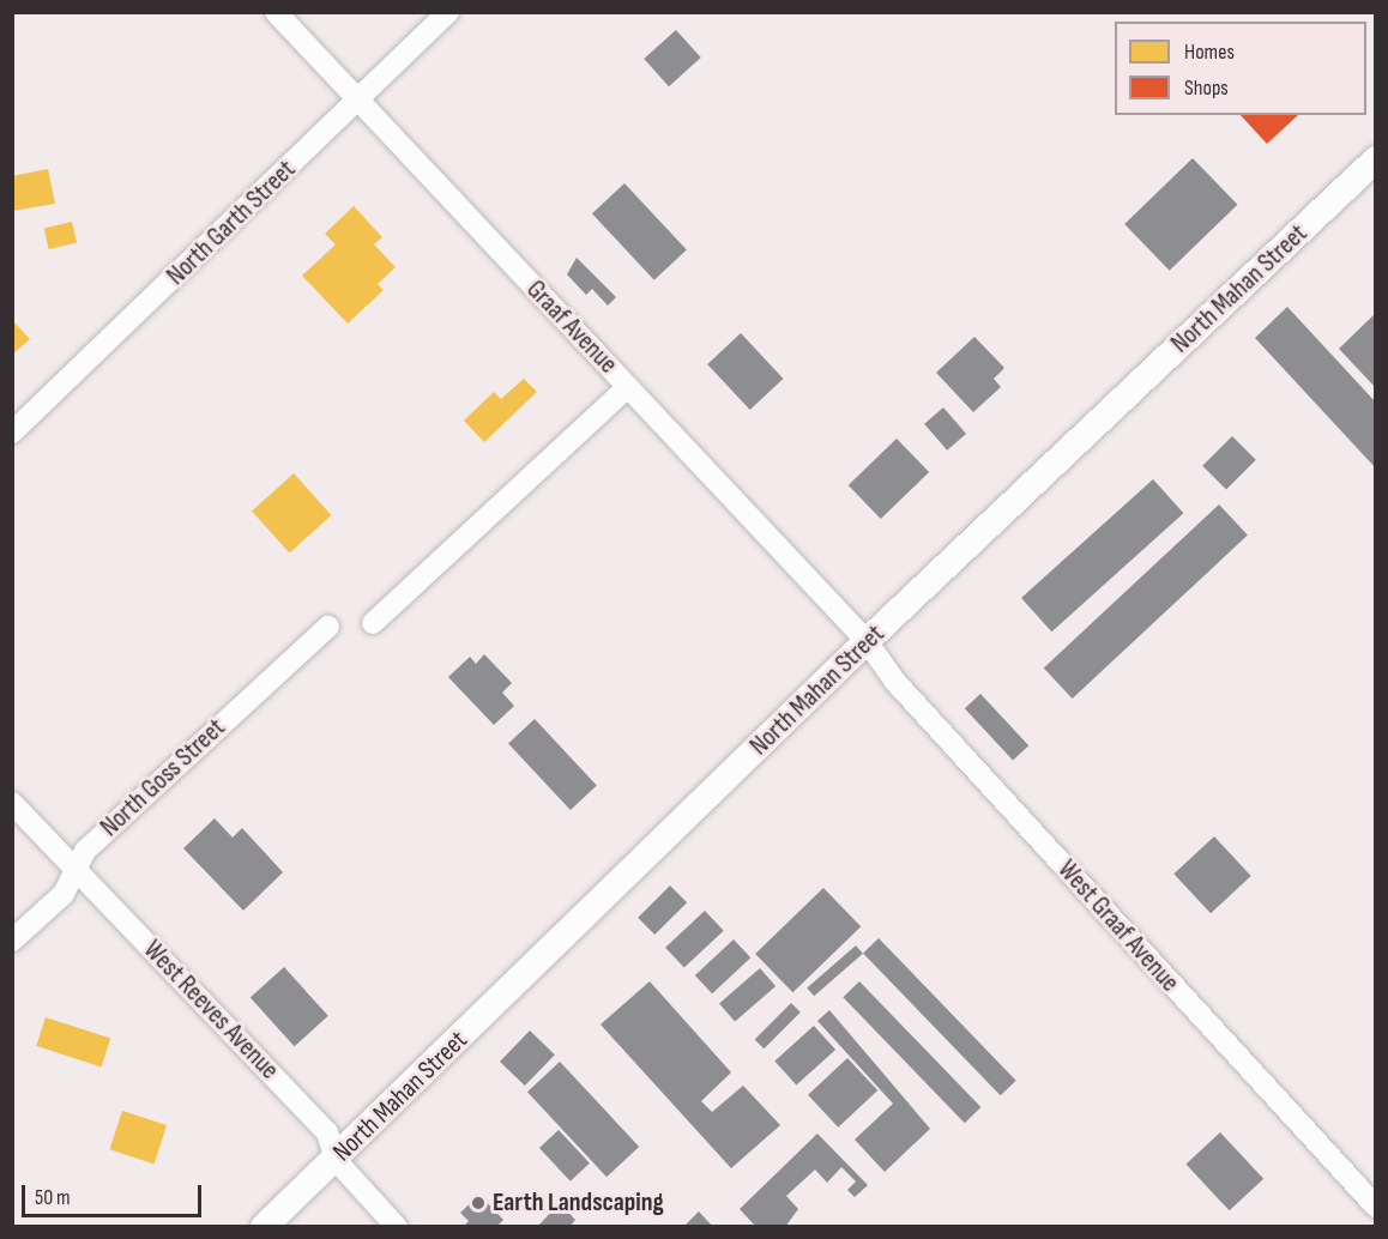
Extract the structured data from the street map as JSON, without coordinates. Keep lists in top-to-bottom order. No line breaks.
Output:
{"streets":{"street":["North Garth Street","North Mahan Street","Graaf Avenue","North Goss Street","West Graaf Avenue","West Reeves Avenue"]},"crossings":[["North Garth Street","Graaf Avenue"],["North Mahan Street","Graaf Avenue"],["North Mahan Street","West Graaf Avenue"],["North Mahan Street","West Reeves Avenue"],["Graaf Avenue","West Graaf Avenue"],["North Goss Street","West Reeves Avenue"]],"places":["Earth Landscaping"],"legend":["Homes","Shops"],"scale_bar":"50 m"}
